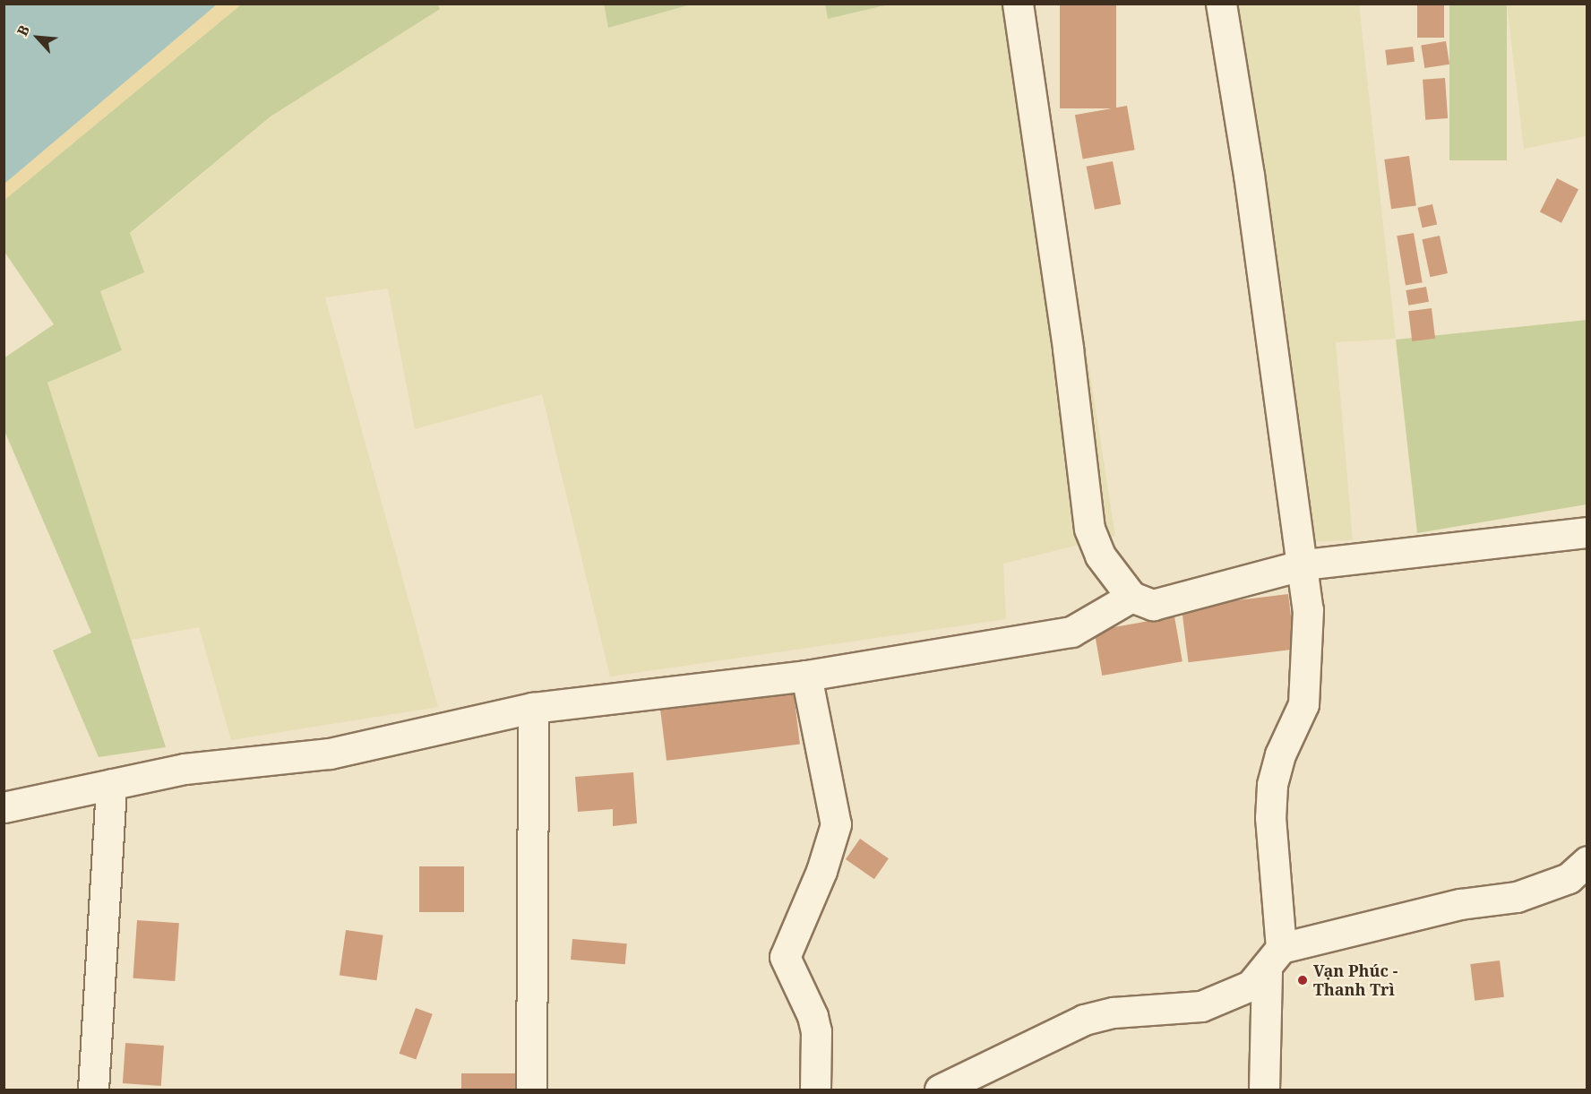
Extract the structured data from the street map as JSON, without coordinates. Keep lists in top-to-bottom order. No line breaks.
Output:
{"places":["Vạn Phúc - Thanh Trì"],"north":"top left"}
